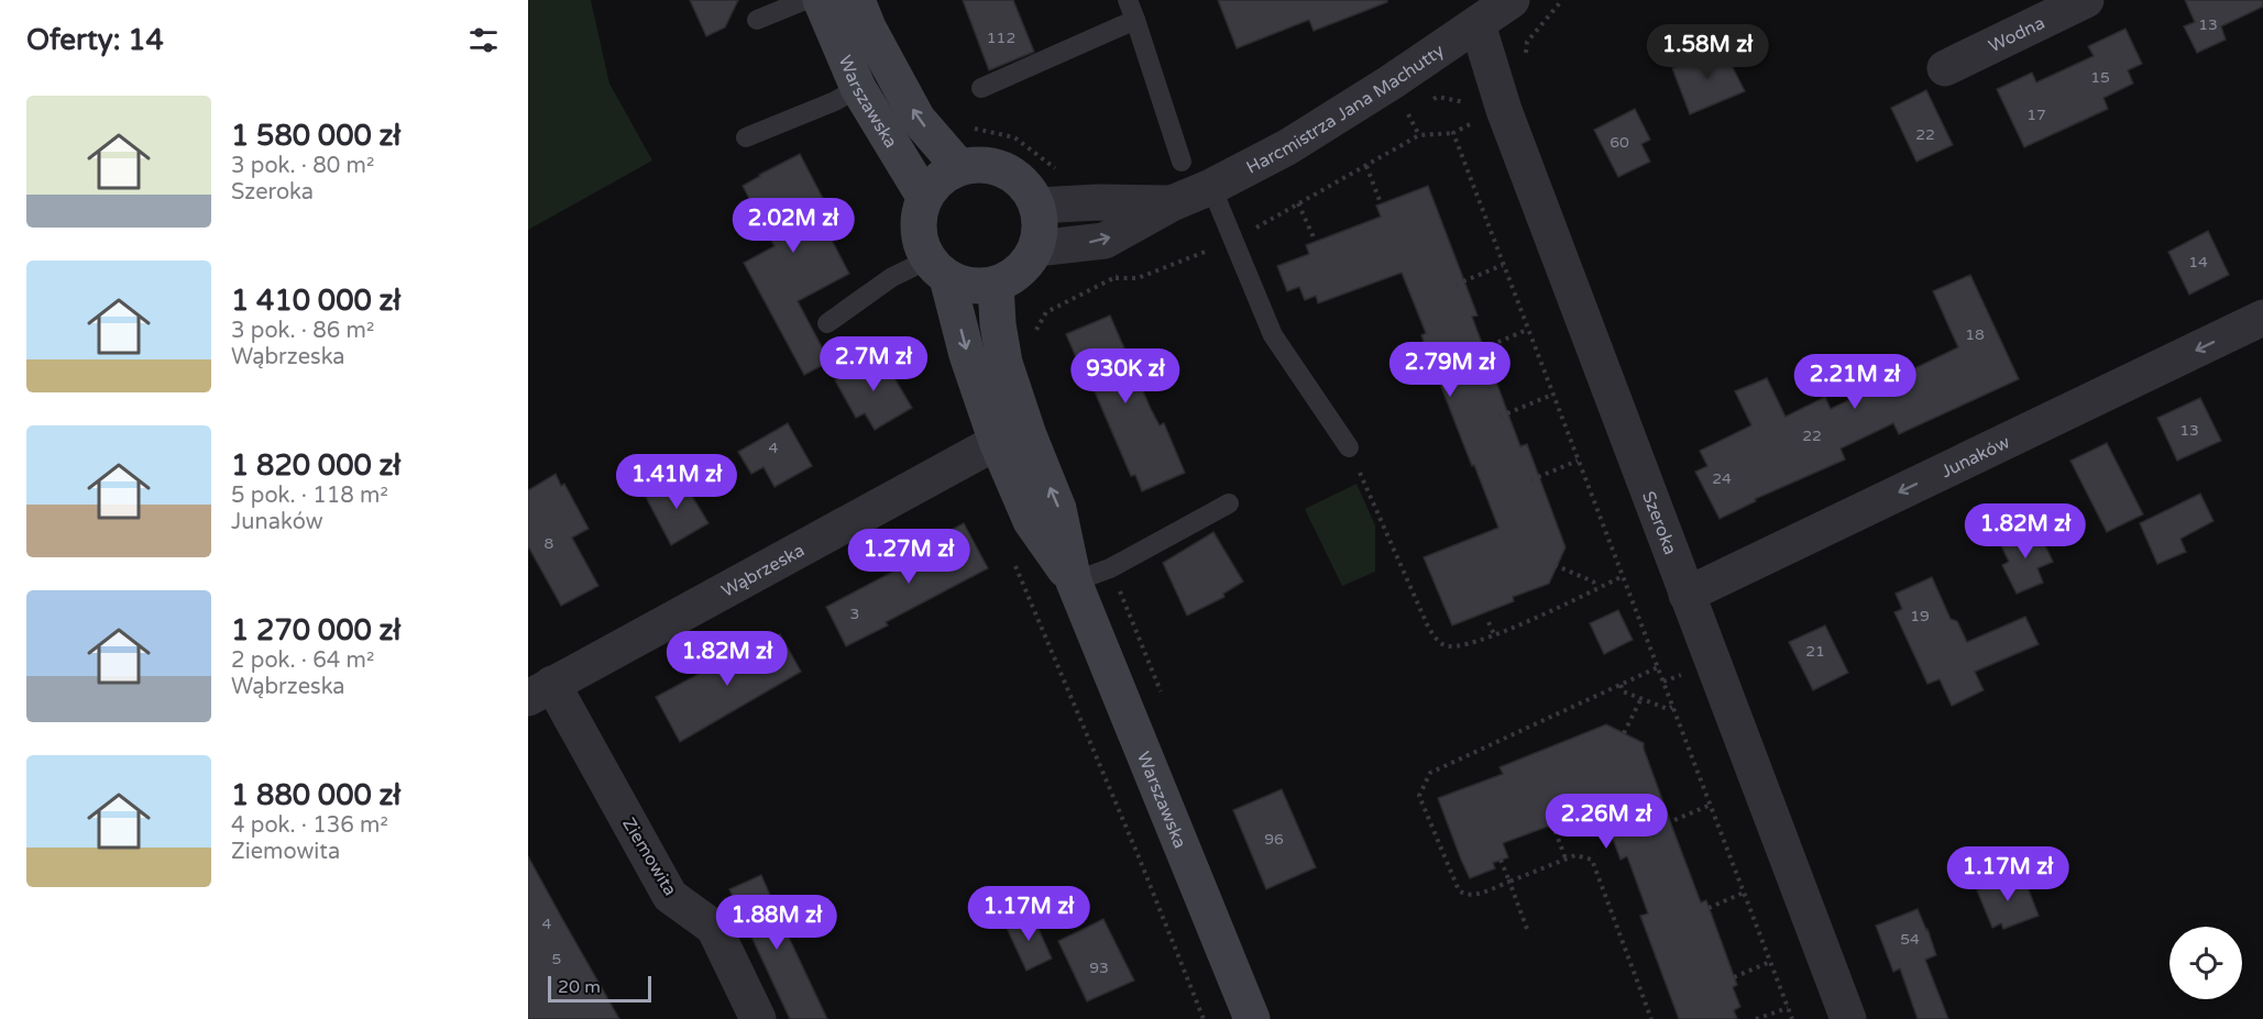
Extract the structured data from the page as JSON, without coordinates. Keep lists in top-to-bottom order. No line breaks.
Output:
{"streets":{"main road":["Warszawska"],"street":["Wodna","Harcmistrza Jana Machutty","Junaków","Szeroka","Wąbrzeska","Ziemowita"]},"crossings":[["Warszawska","Harcmistrza Jana Machutty"],["Warszawska","Wąbrzeska"],["Harcmistrza Jana Machutty","Szeroka"],["Junaków","Szeroka"],["Wąbrzeska","Ziemowita"]],"one_way":["Junaków"],"house_numbers":["13","112","15","17","22","60","14","18","13","22","4","24","8","3","19","21","96","4","54","5","93"],"scale_bar":"20 m","page":{"heading":"Oferty: 14","price":["1.58M zł","2.02M zł","2.7M zł","2.79M zł","930K zł","2.21M zł","1.41M zł","1.82M zł","1.27M zł","1.82M zł","2.26M zł","1.17M zł","1.17M zł","1.88M zł"],"list":[{"name":"1 580 000 zł","note":"3 pok. · 80 m² · Szeroka"},{"name":"1 410 000 zł","note":"3 pok. · 86 m² · Wąbrzeska"},{"name":"1 820 000 zł","note":"5 pok. · 118 m² · Junaków"},{"name":"1 270 000 zł","note":"2 pok. · 64 m² · Wąbrzeska"},{"name":"1 880 000 zł","note":"4 pok. · 136 m² · Ziemowita"}],"scale":"20 m"}}
